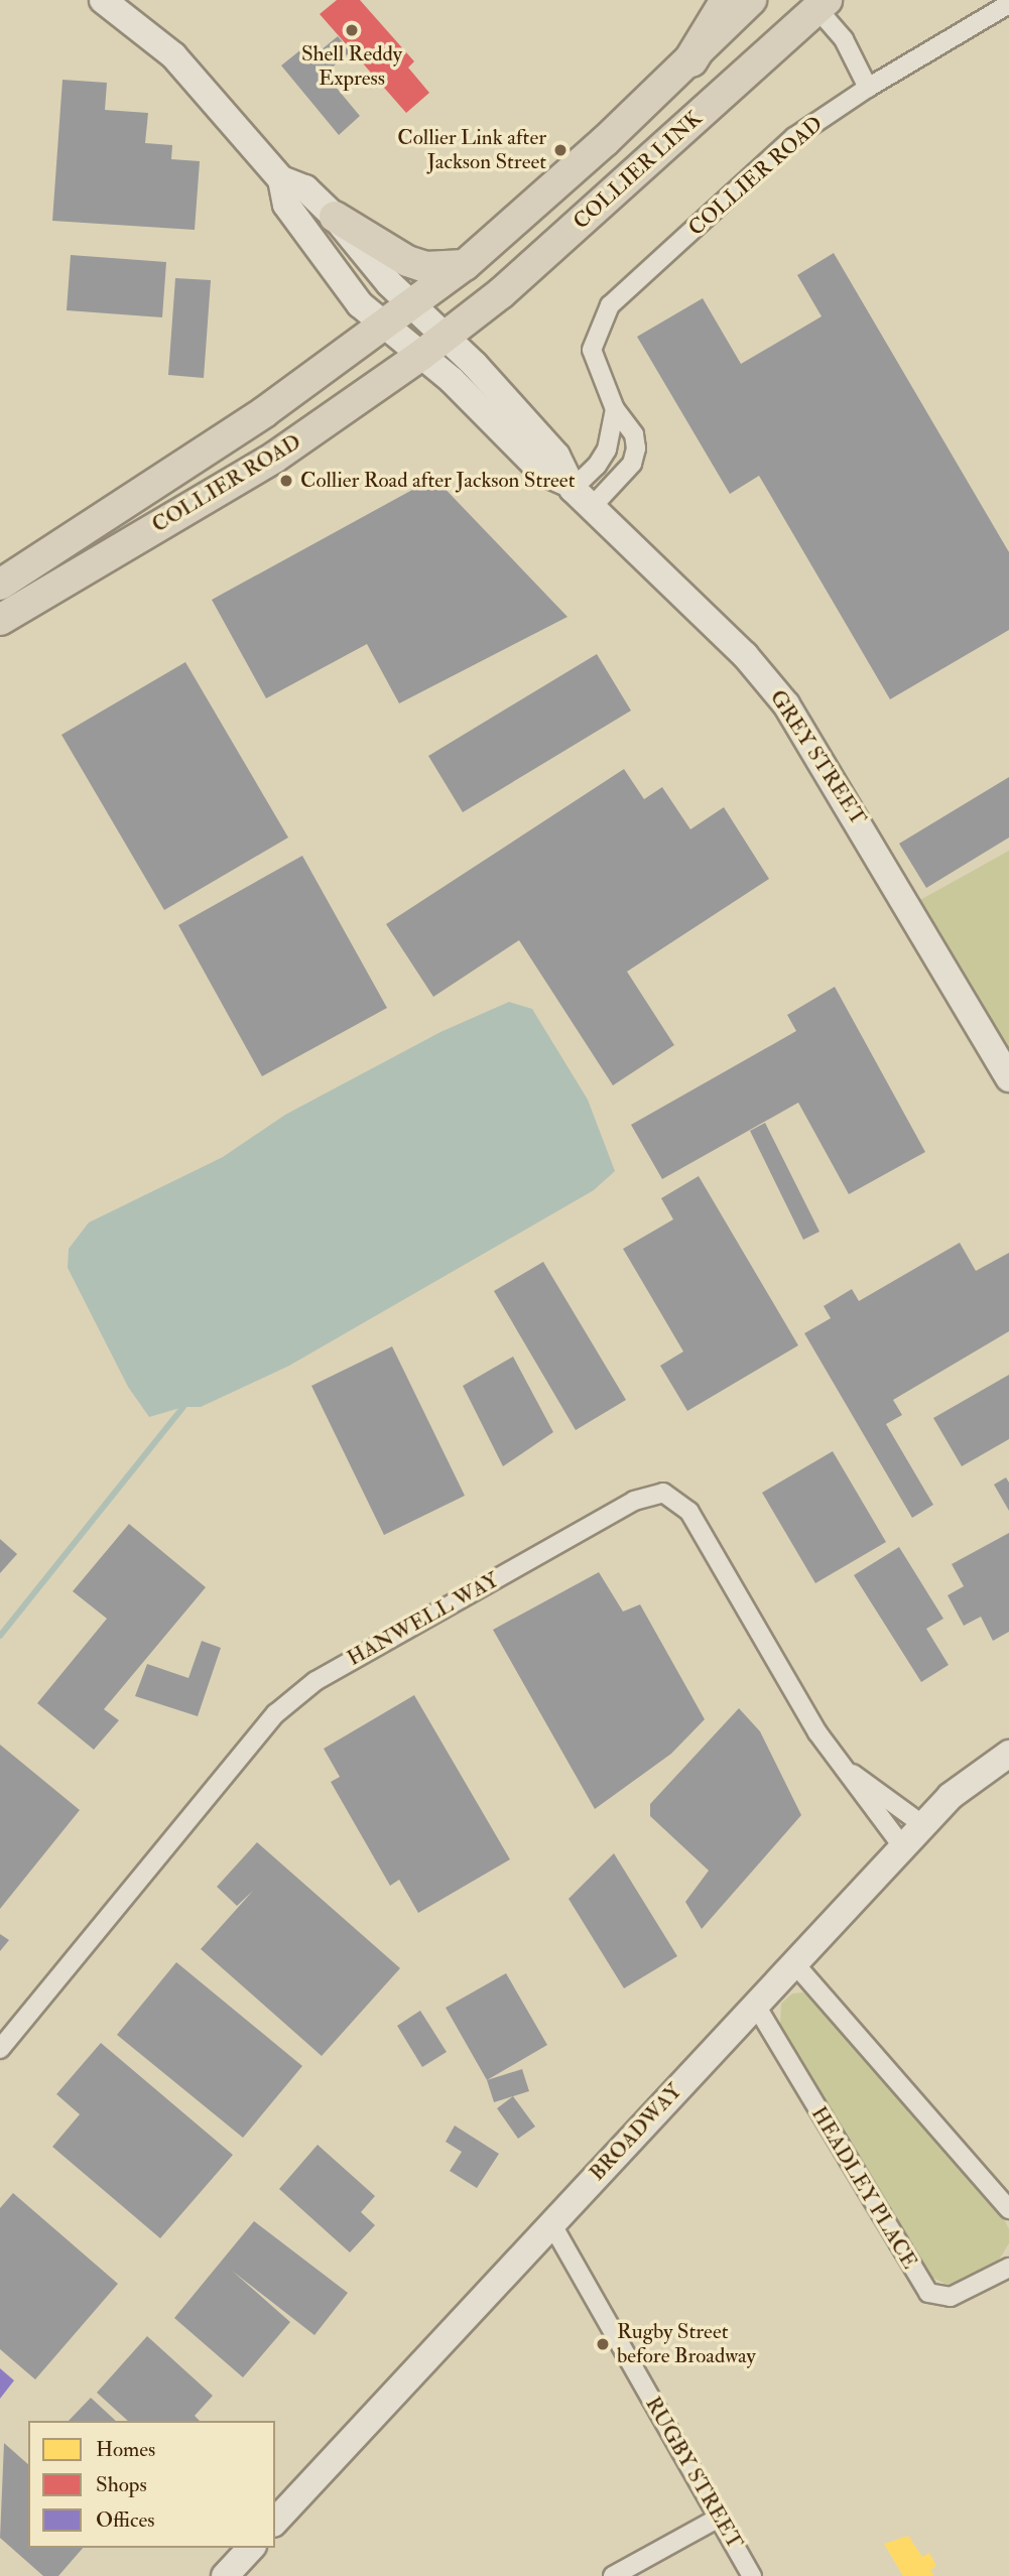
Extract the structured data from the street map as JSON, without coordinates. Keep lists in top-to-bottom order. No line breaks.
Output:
{"streets":{"main road":["COLLIER LINK","COLLIER ROAD"],"street":["GREY STREET","HANWELL WAY","BROADWAY","HEADLEY PLACE","RUGBY STREET"]},"crossings":[["COLLIER LINK","COLLIER ROAD"],["COLLIER LINK","GREY STREET"],["COLLIER ROAD","GREY STREET"],["HANWELL WAY","BROADWAY"],["BROADWAY","HEADLEY PLACE"],["BROADWAY","RUGBY STREET"]],"places":["Shell Reddy Express","Collier Link after Jackson Street","Collier Road after Jackson Street","Rugby Street before Broadway"],"legend":["Homes","Shops","Offices"]}
